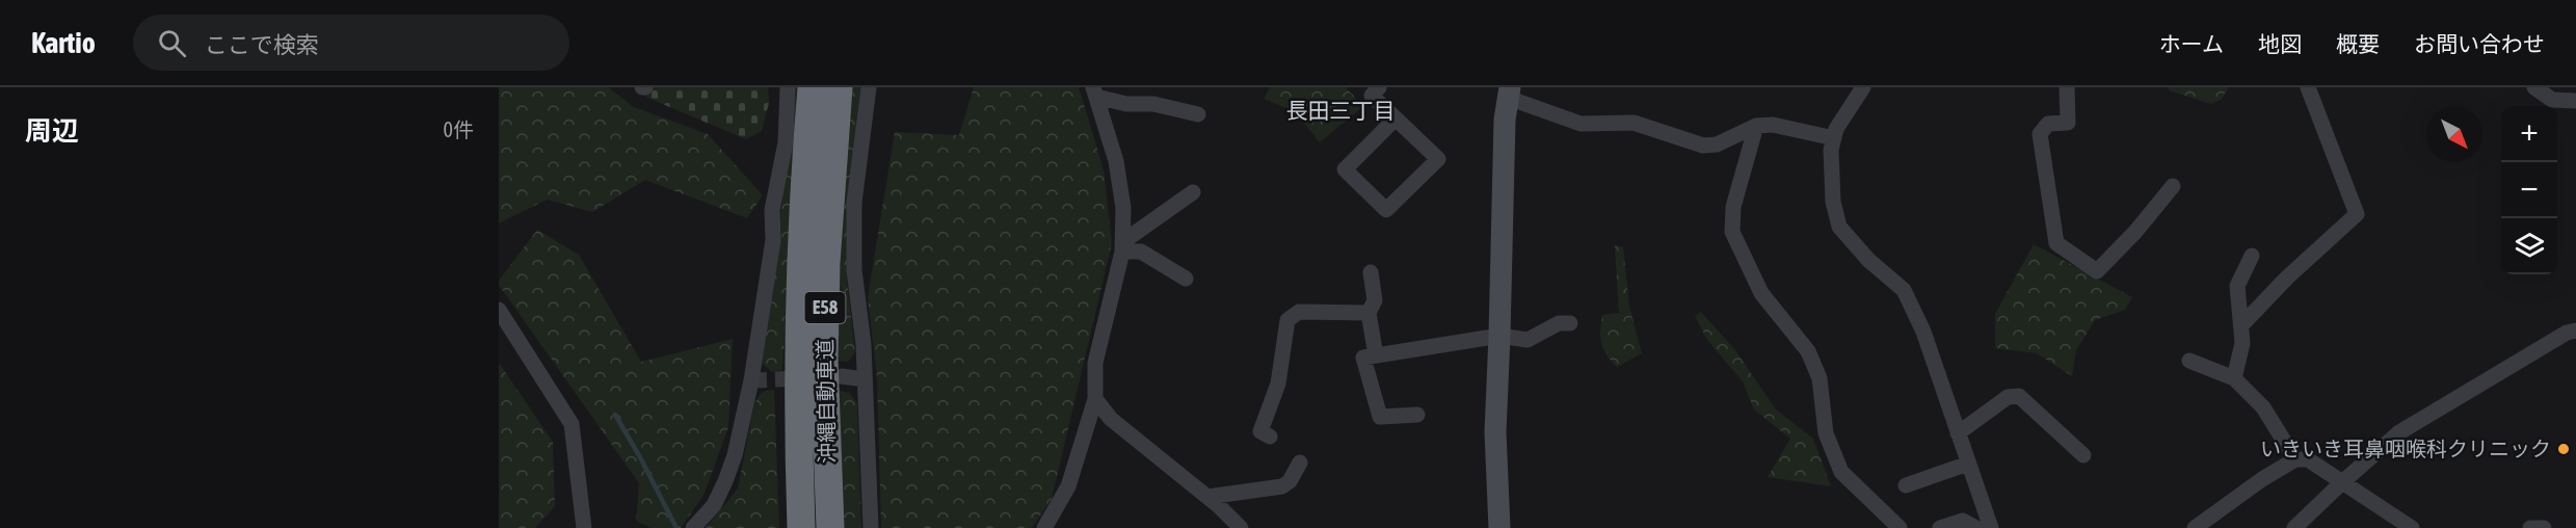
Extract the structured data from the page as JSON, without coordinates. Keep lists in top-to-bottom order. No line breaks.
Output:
{"streets":{"highway":["E58","沖縄自動車道"]},"districts":["長田三丁目"],"places":["いきいき耳鼻咽喉科クリニック"],"north":"bottom right","page":{"header":"Kartio","search":"ここで検索","nav":["ホーム","地図","概要","お問い合わせ"],"heading":["周辺","0件"],"map_buttons":["+","−"]}}
